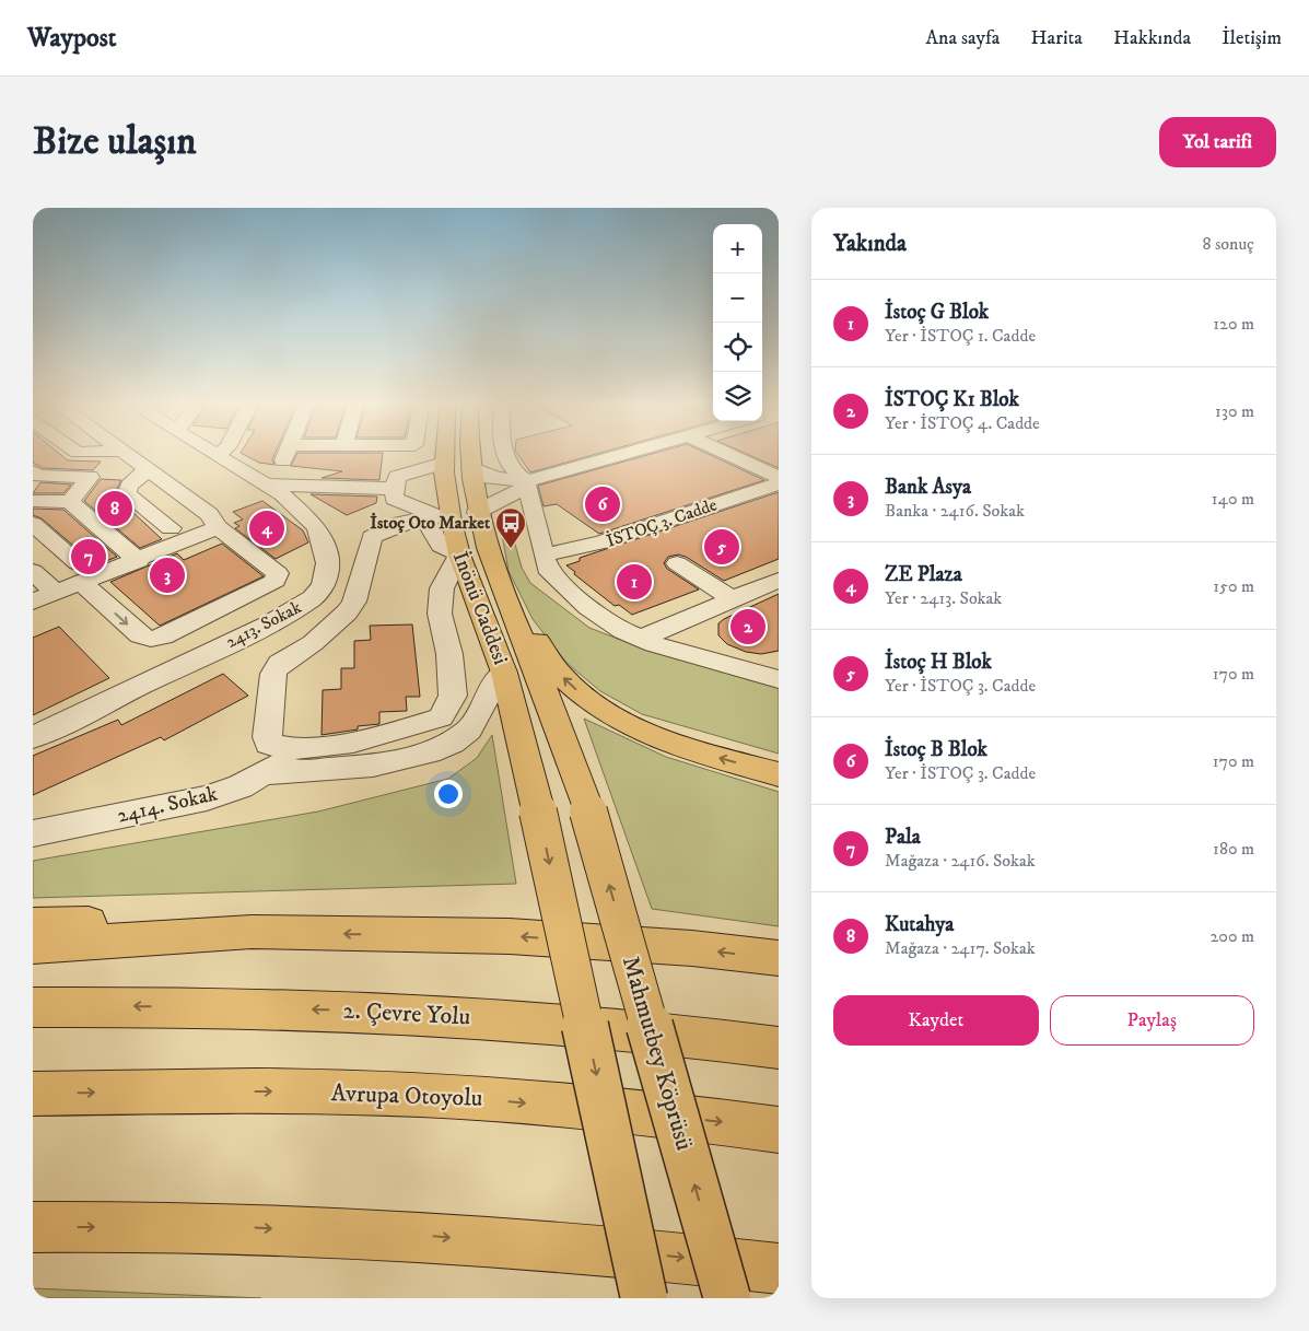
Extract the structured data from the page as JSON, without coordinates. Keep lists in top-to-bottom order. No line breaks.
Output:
{"streets":{"highway":["İnönü Caddesi","2. Çevre Yolu","Mahmutbey Köprüsü","Avrupa Otoyolu"],"street":["İSTOÇ 3. Cadde","2413. Sokak","2414. Sokak"]},"one_way":["İnönü Caddesi","Mahmutbey Köprüsü"],"places":{"bus stop":["İstoç Oto Market"]},"page":{"header":"Waypost","nav":["Ana sayfa","Harita","Hakkında","İletişim"],"buttons":["Yol tarifi",["Kaydet","Paylaş"]],"title":"Bize ulaşın","heading":["Yakında","8 sonuç"],"map_buttons":["+","−"],"list":[{"mark":"1","name":"İstoç G Blok","note":"Yer · İSTOÇ 1. Cadde","value":"120 m"},{"mark":"2","name":"İSTOÇ K1 Blok","note":"Yer · İSTOÇ 4. Cadde","value":"130 m"},{"mark":"3","name":"Bank Asya","note":"Banka · 2416. Sokak","value":"140 m"},{"mark":"4","name":"ZE Plaza","note":"Yer · 2413. Sokak","value":"150 m"},{"mark":"5","name":"İstoç H Blok","note":"Yer · İSTOÇ 3. Cadde","value":"170 m"},{"mark":"6","name":"İstoç B Blok","note":"Yer · İSTOÇ 3. Cadde","value":"170 m"},{"mark":"7","name":"Pala","note":"Mağaza · 2416. Sokak","value":"180 m"},{"mark":"8","name":"Kutahya","note":"Mağaza · 2417. Sokak","value":"200 m"}],"pins":["6","8","4","5","7","3","1","2"]}}
